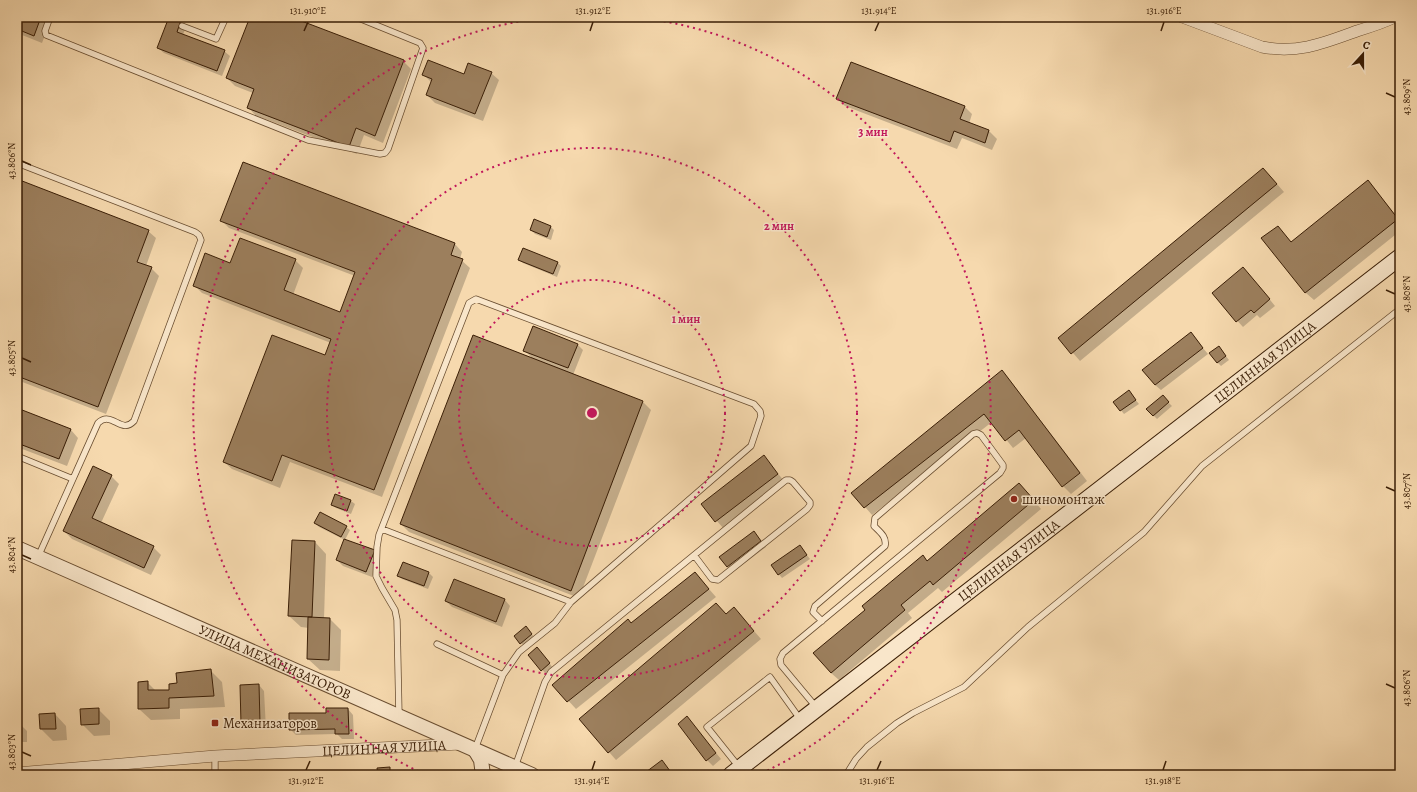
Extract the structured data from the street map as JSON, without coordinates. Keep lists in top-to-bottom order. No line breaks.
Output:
{"streets":{"main road":["ЦЕЛИННАЯ УЛИЦА"],"street":["УЛИЦА МЕХАНИЗАТОРОВ"]},"crossings":[["ЦЕЛИННАЯ УЛИЦА","УЛИЦА МЕХАНИЗАТОРОВ"]],"places":{"other":["шиномонтаж"],"transit":["Механизаторов"]},"north":"top","coordinates":["131.910°E","131.912°E","131.914°E","131.916°E","43.809°N","43.806°N","43.808°N","43.805°N","43.807°N","43.804°N","43.803°N","131.918°E"],"rings":["3 мин","2 мин","1 мин"]}
